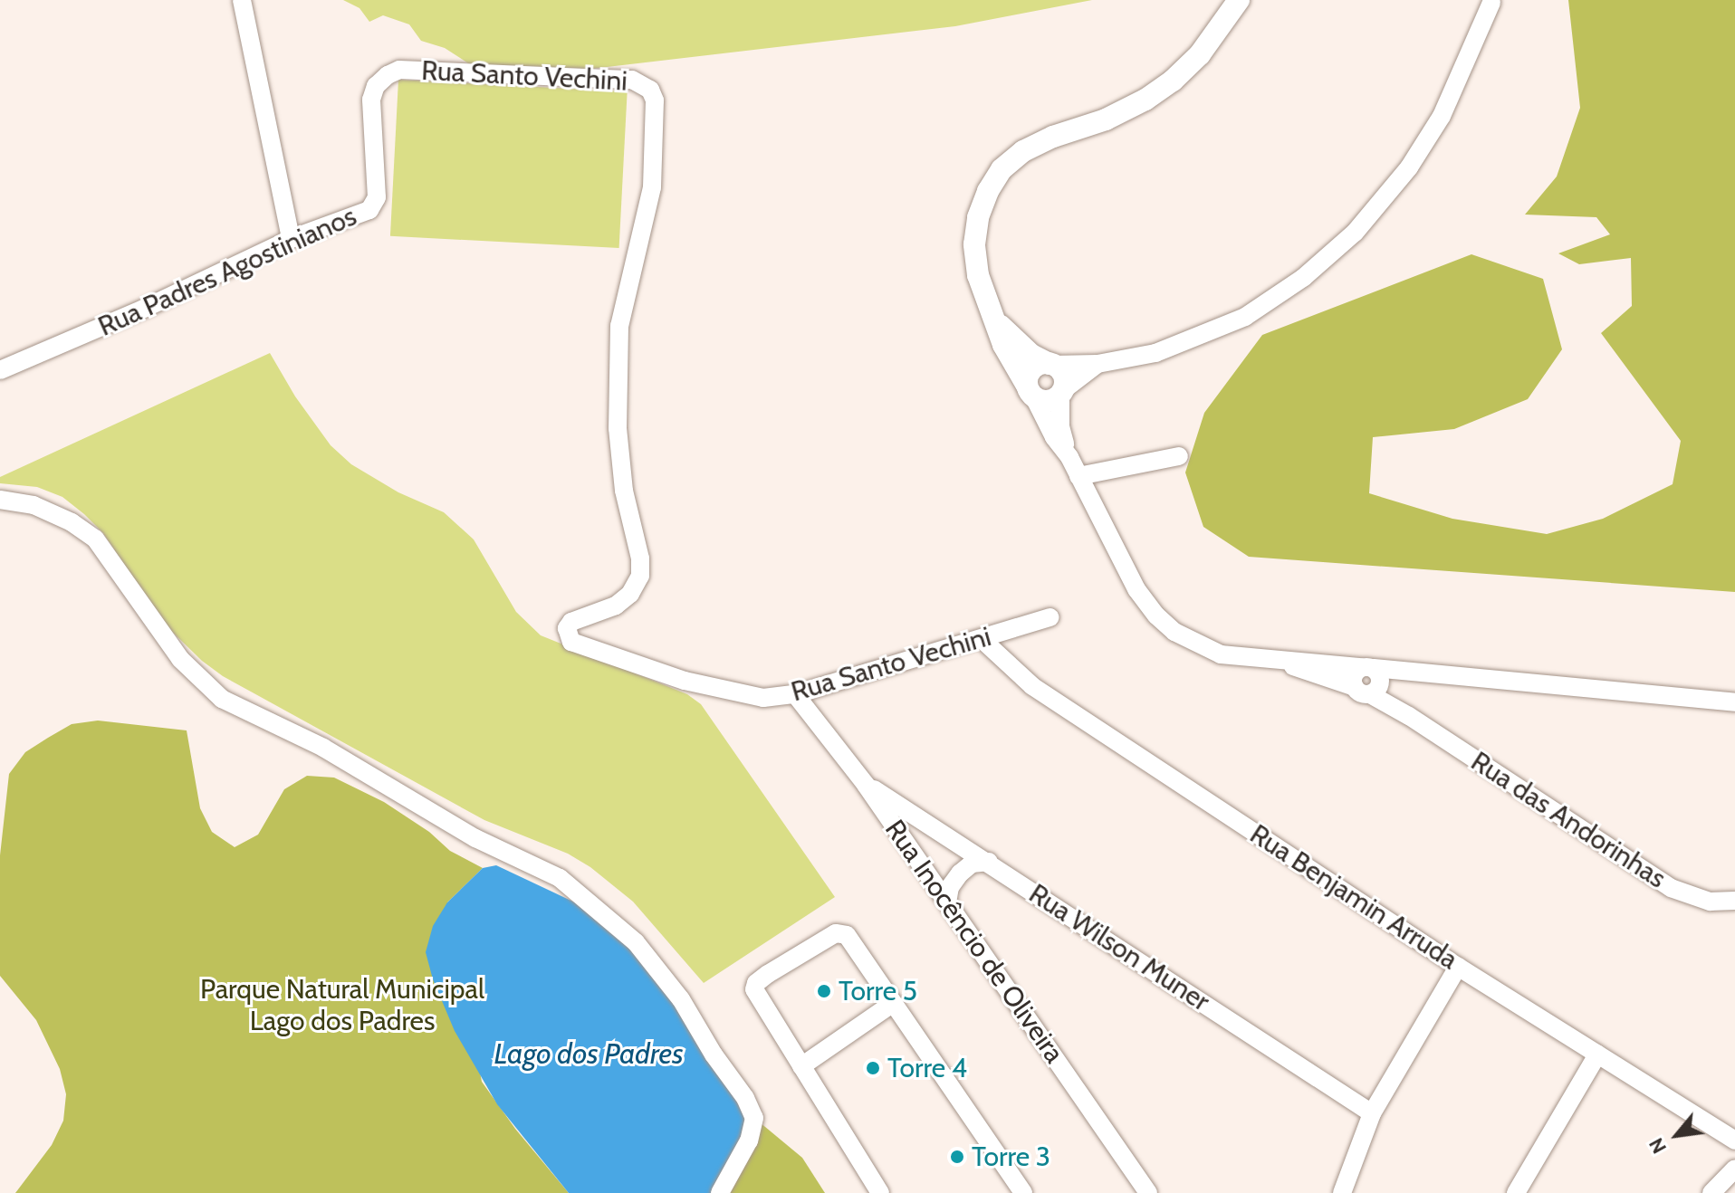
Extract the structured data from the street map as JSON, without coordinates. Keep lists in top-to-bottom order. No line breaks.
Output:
{"streets":{"street":["Rua Santo Vechini","Rua Padres Agostinianos","Rua das Andorinhas","Rua Benjamin Arruda","Rua Inocêncio de Oliveira","Rua Wilson Muner"]},"crossings":[["Rua Santo Vechini","Rua Padres Agostinianos"],["Rua Santo Vechini","Rua Benjamin Arruda"],["Rua Santo Vechini","Rua Inocêncio de Oliveira"],["Rua Inocêncio de Oliveira","Rua Wilson Muner"]],"water":["Lago dos Padres"],"parks":["Parque Natural Municipal Lago dos Padres"],"places":["Torre 5","Torre 4","Torre 3"],"north":"bottom left"}
